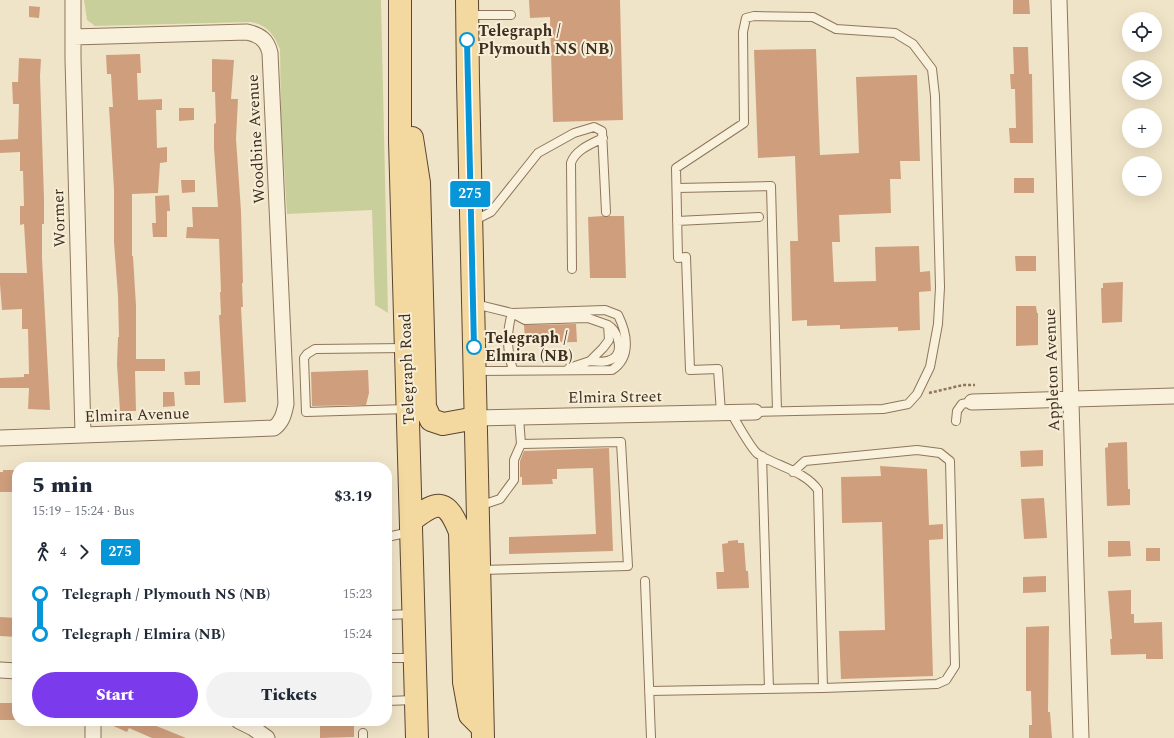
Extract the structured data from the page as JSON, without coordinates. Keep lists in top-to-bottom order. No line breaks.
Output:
{"streets":{"main road":["Telegraph Road"],"street":["Woodbine Avenue","Wormer","Appleton Avenue","Elmira Street","Elmira Avenue"]},"crossings":[["Woodbine Avenue","Wormer"],["Woodbine Avenue","Elmira Avenue"],["Wormer","Elmira Avenue"]],"places":["Telegraph / Plymouth NS (NB)","Telegraph / Elmira (NB)"],"lines":["bus line 275"],"page":{"on_map":"275","map_buttons":["+","−"],"heading":["5 min","15:19 – 15:24 · Bus","$3.19"],"legs":["4","275"],"list":[{"name":"Telegraph / Plymouth NS (NB)","value":"15:23"},{"name":"Telegraph / Elmira (NB)","value":"15:24"}],"buttons":["Start","Tickets"]}}
